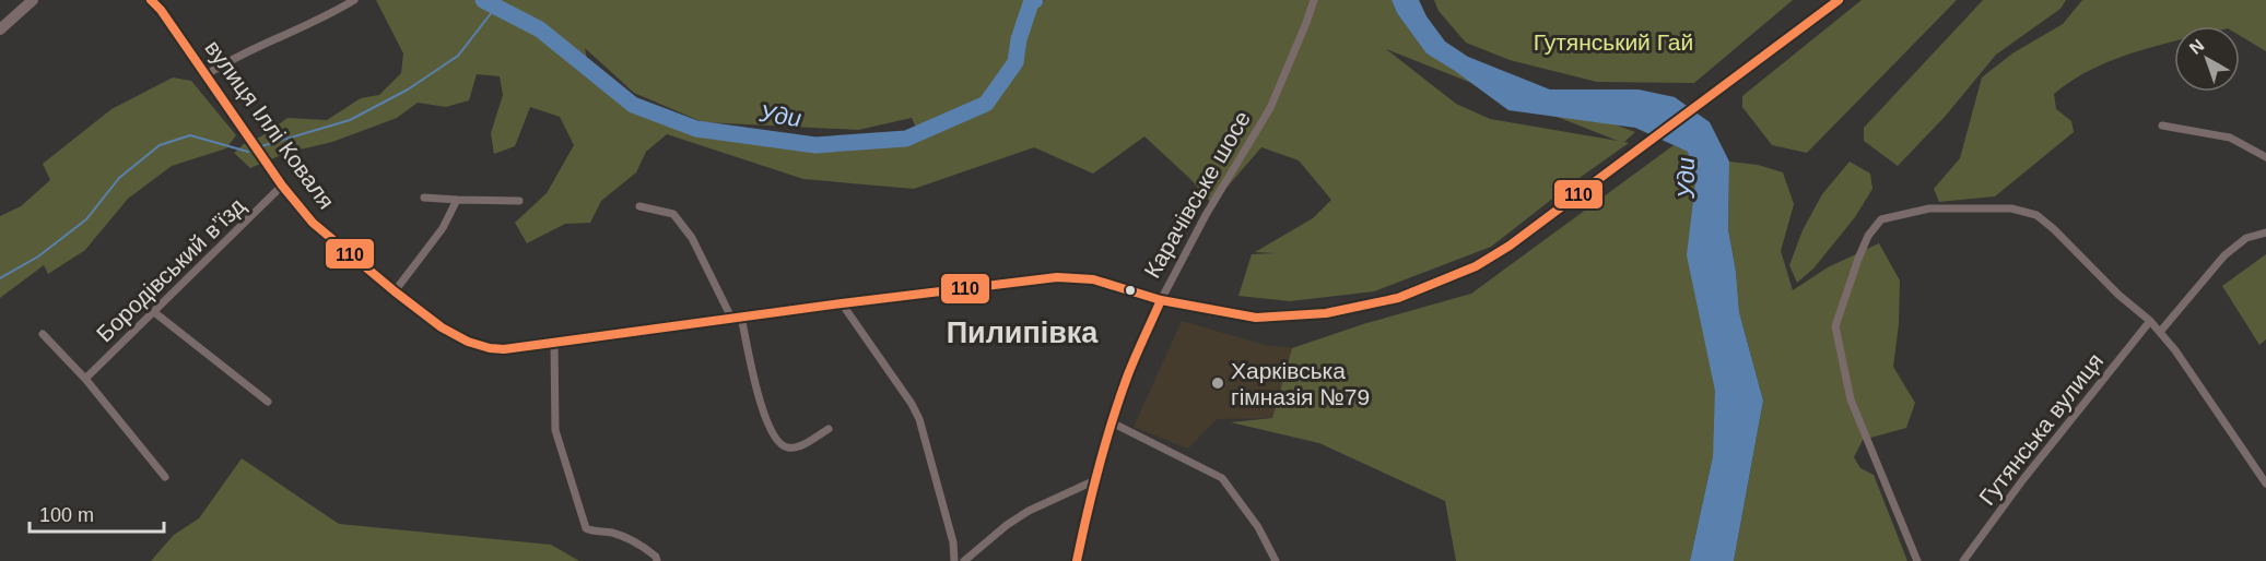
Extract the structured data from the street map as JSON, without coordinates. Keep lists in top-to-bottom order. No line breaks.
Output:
{"streets":{"main road":["вулиця Іллі Коваля","Карачівське шосе"],"street":["Бородівський в’їзд","Гутянська вулиця"]},"crossings":[["вулиця Іллі Коваля","Карачівське шосе"],["вулиця Іллі Коваля","Бородівський в’їзд"]],"districts":["Пилипівка"],"water":["Уди"],"parks":["Гутянський Гай"],"places":["Харківська гімназія №79"],"lines":["transit line 110"],"scale_bar":"100 m","north":"top left"}
